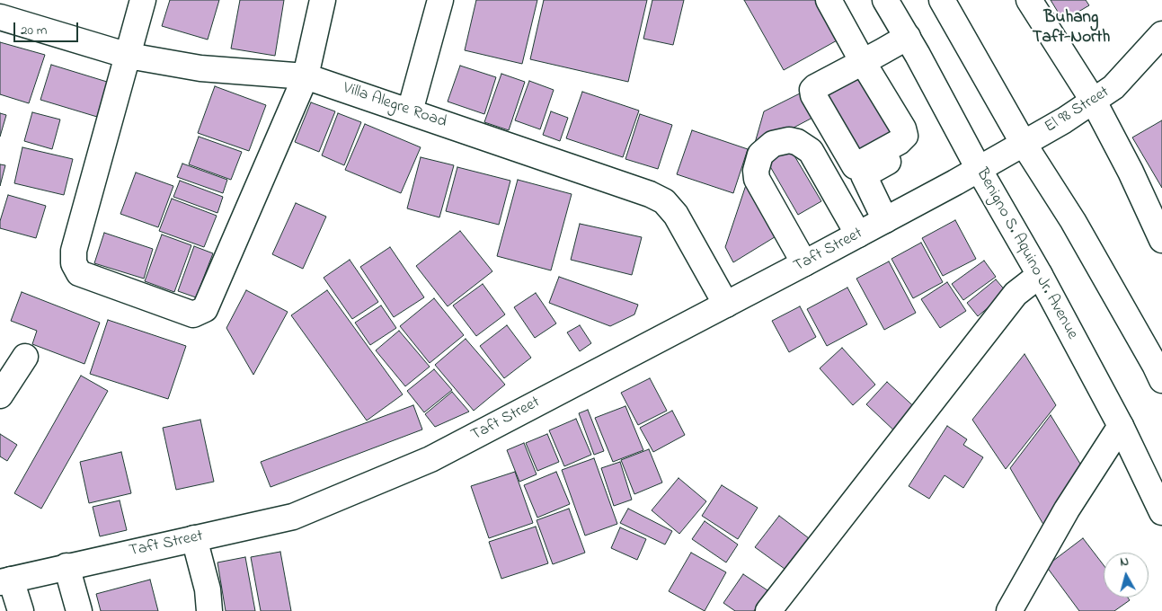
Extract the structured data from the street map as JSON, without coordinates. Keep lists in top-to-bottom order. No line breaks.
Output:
{"streets":{"main road":["Villa Alegre Road","El 98 Street","Taft Street","Benigno S. Aquino Jr. Avenue"]},"crossings":[["Villa Alegre Road","Taft Street"],["El 98 Street","Taft Street"],["El 98 Street","Benigno S. Aquino Jr. Avenue"],["Taft Street","Benigno S. Aquino Jr. Avenue"]],"districts":["Buhang Taft-North"],"scale_bar":"20 m","north":"top"}
